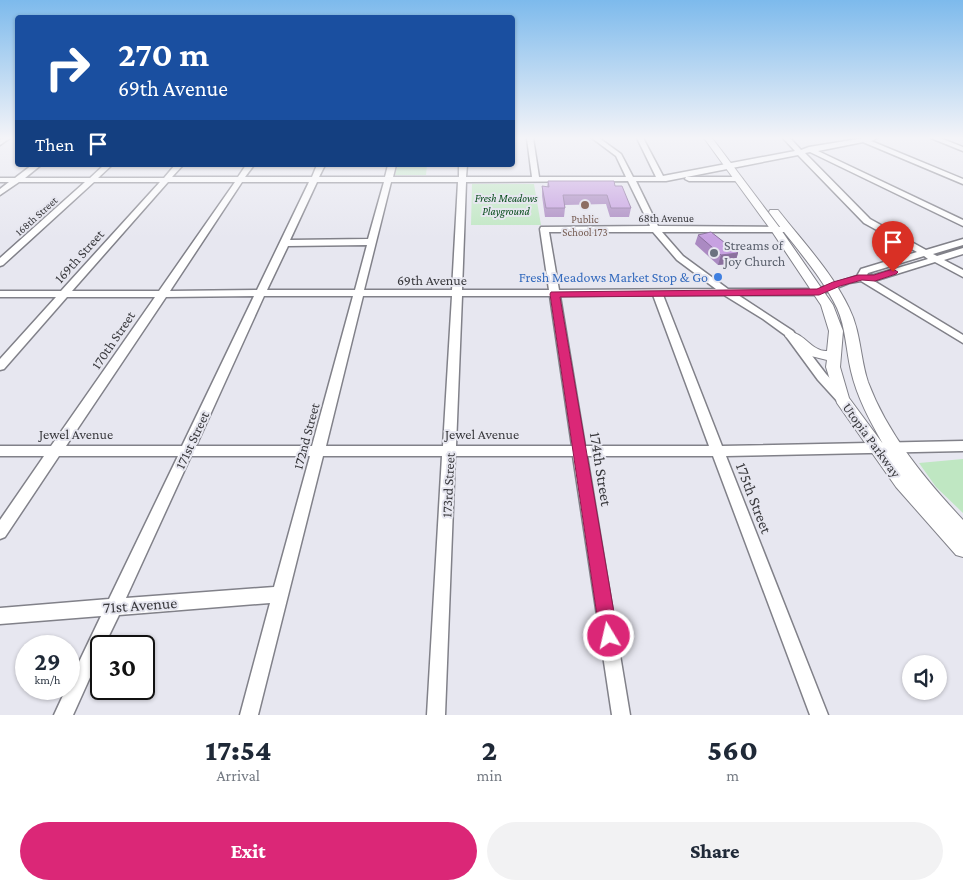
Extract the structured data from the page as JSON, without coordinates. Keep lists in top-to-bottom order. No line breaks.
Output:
{"streets":{"main road":["Utopia Parkway"],"street":["168th Street","68th Avenue","169th Street","69th Avenue","170th Street","Jewel Avenue","172nd Street","171st Street","174th Street","173rd Street","175th Street","71st Avenue"]},"crossings":[["68th Avenue","Utopia Parkway"],["68th Avenue","174th Street"],["169th Street","69th Avenue"],["69th Avenue","170th Street"],["69th Avenue","172nd Street"],["69th Avenue","171st Street"],["69th Avenue","Utopia Parkway"],["69th Avenue","174th Street"],["69th Avenue","173rd Street"],["69th Avenue","175th Street"],["170th Street","Jewel Avenue"],["Jewel Avenue","172nd Street"],["Jewel Avenue","171st Street"],["Jewel Avenue","Utopia Parkway"],["Jewel Avenue","174th Street"],["Jewel Avenue","173rd Street"],["Jewel Avenue","175th Street"],["172nd Street","71st Avenue"],["171st Street","71st Avenue"]],"parks":["Fresh Meadows Playground"],"places":["Public School 173","Streams of Joy Church","Fresh Meadows Market Stop & Go"],"page":{"turn":["270 m","69th Avenue"],"then":"Then","speed":"29 km/h","limit":"30","eta":["17:54","Arrival","2","min","560","m"],"buttons":["Exit","Share"]}}
